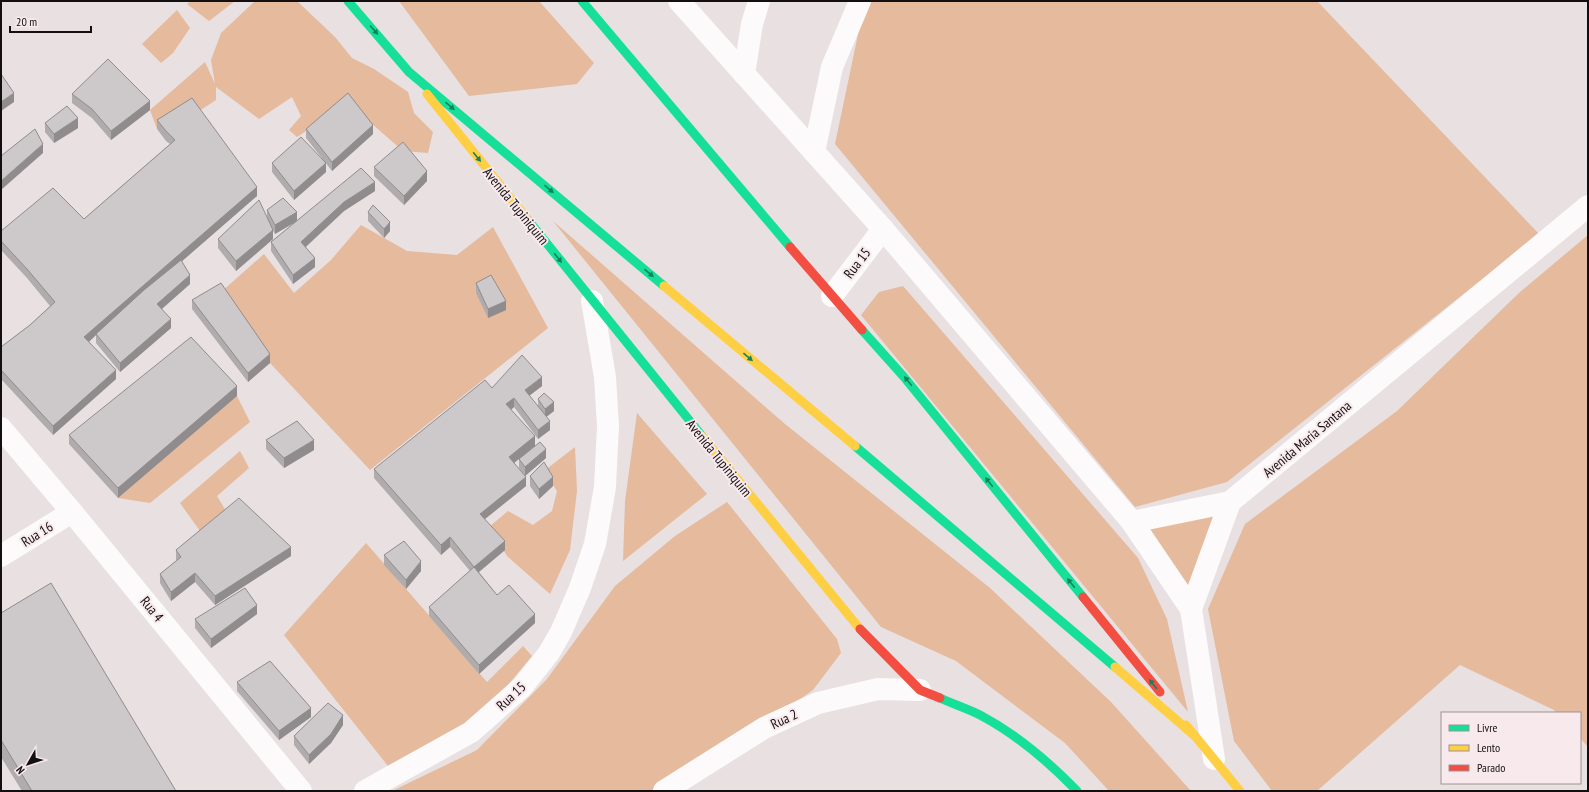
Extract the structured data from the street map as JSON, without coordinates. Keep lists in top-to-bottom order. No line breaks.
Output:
{"streets":{"main road":["Avenida Tupiniquim"],"street":["Rua 15","Avenida Maria Santana","Rua 16","Rua 4","Rua 2"]},"crossings":[["Avenida Tupiniquim","Rua 15"],["Avenida Tupiniquim","Rua 2"],["Rua 16","Rua 4"]],"legend":["Livre","Lento","Parado"],"scale_bar":"20 m","north":"bottom left"}
